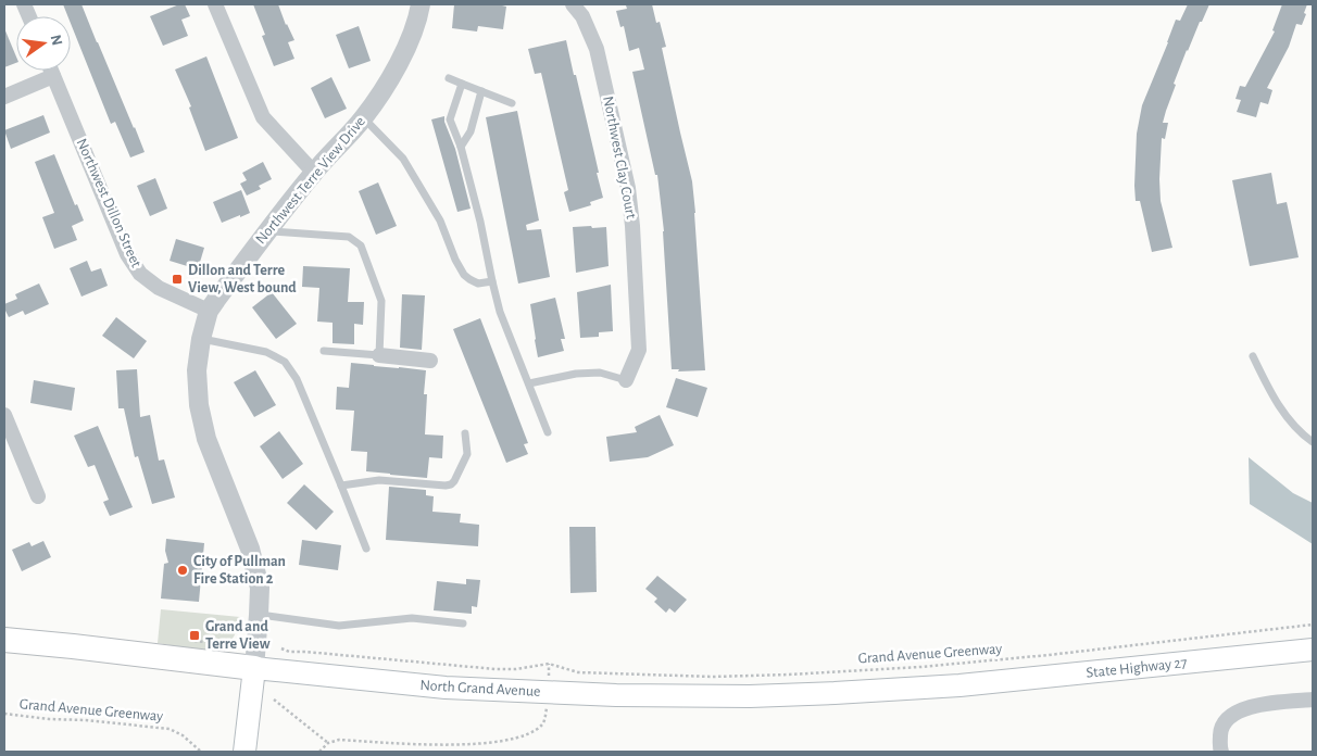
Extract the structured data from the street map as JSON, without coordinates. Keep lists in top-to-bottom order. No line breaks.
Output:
{"streets":{"main road":["State Highway 27","North Grand Avenue"],"street":["Northwest Clay Court","Northwest Terre View Drive","Northwest Dillon Street"],"path":["Grand Avenue Greenway"]},"crossings":[["Northwest Terre View Drive","Northwest Dillon Street"],["Northwest Terre View Drive","North Grand Avenue"],["State Highway 27","North Grand Avenue"]],"places":{"transit":["Dillon and Terre View, West bound","Grand and Terre View"],"other":["City of Pullman Fire Station 2"]},"north":"right"}
